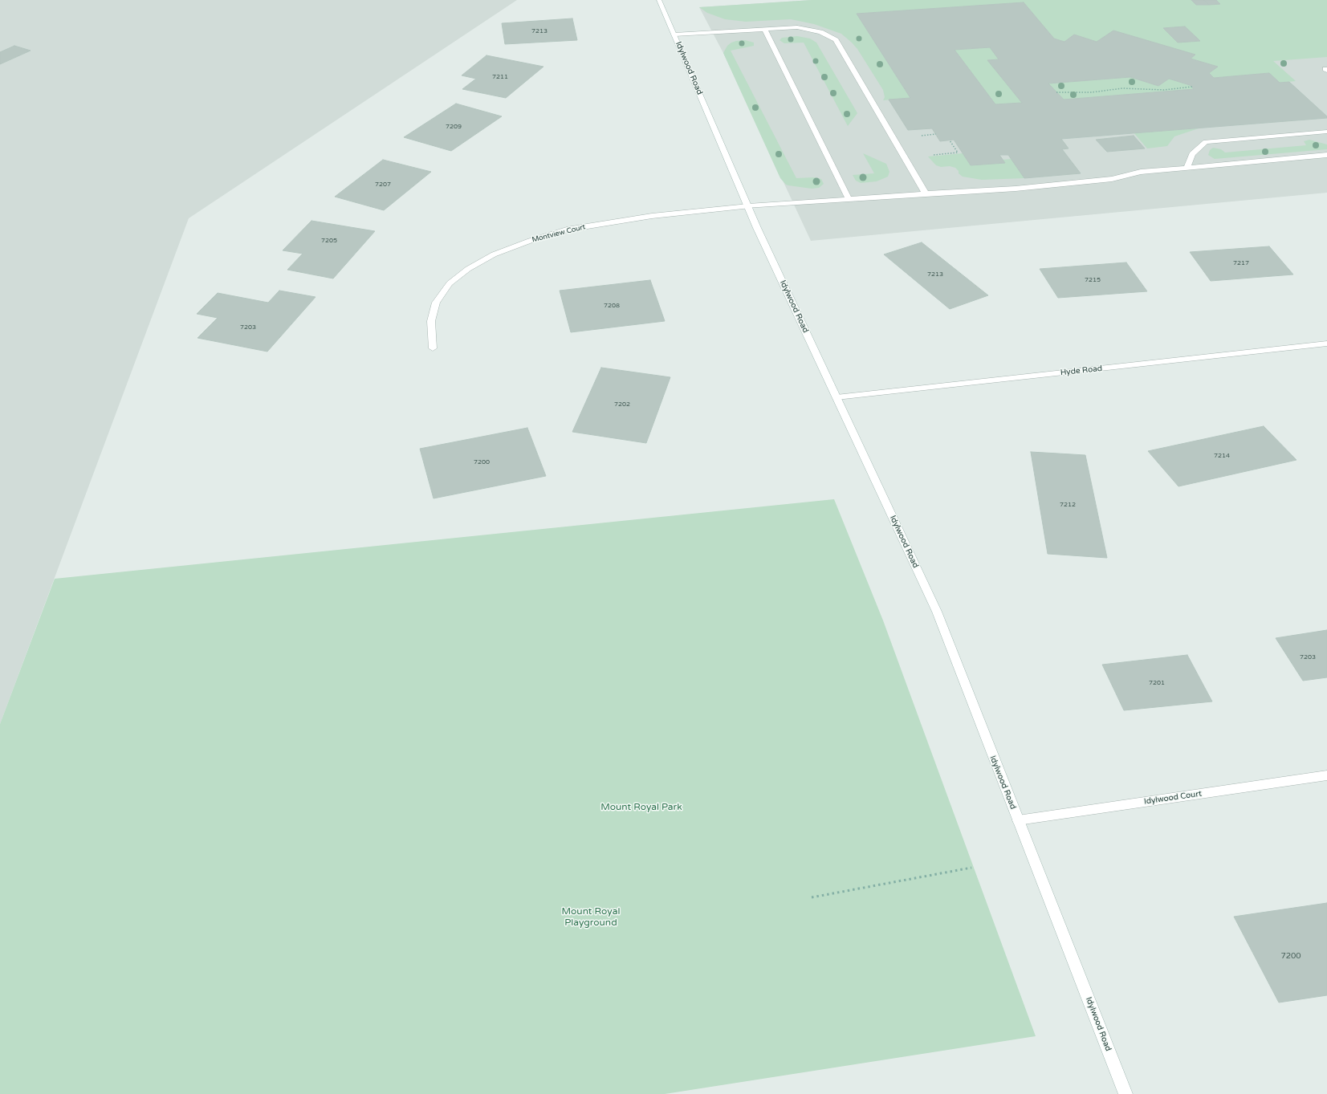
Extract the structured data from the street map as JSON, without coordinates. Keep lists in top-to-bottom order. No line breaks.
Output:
{"streets":{"main road":["Idylwood Road","Montview Court","Hyde Road","Idylwood Court"]},"crossings":[["Idylwood Road","Montview Court"],["Idylwood Road","Hyde Road"],["Idylwood Road","Idylwood Court"]],"parks":["Mount Royal Park","Mount Royal Playground"],"house_numbers":["7213","7211","7209","7207","7205","7217","7213","7215","7208","7203","7202","7214","7200","7212","7203","7201","7200"]}
